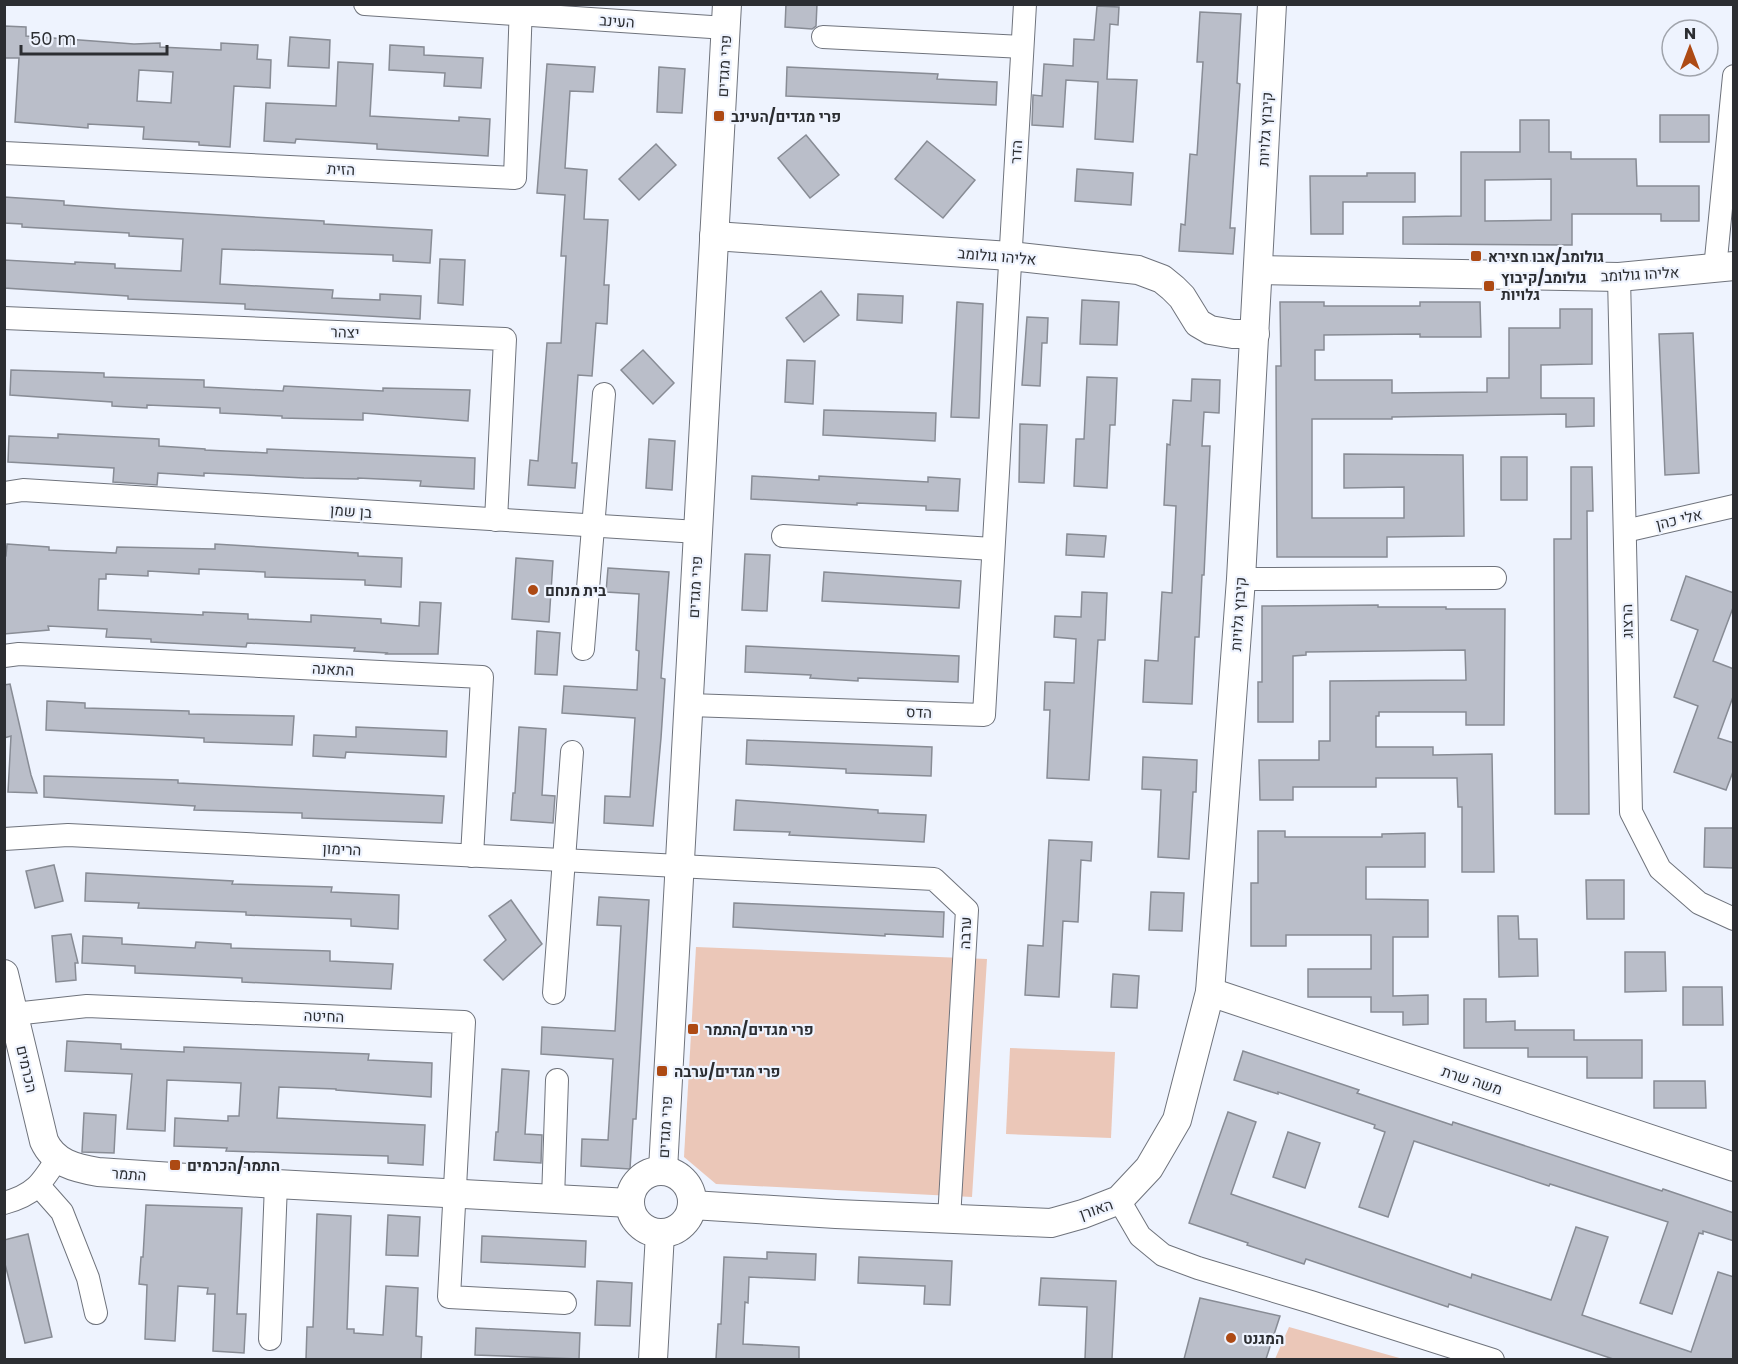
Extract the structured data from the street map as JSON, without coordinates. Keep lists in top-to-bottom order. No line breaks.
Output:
{"streets":{"street":["העינב","פרי מגדים","קיבוץ גלויות","הדר","הזית","אליהו גולומב","יצהר","בן שמן","אלי כהן","הרצוג","התאנה","הדס","הרימון","ערבה","החיטה","הכרמים","משה שרת","התמר","האורן"]},"crossings":[["העינב","פרי מגדים"],["העינב","הזית"],["פרי מגדים","אליהו גולומב"],["פרי מגדים","בן שמן"],["פרי מגדים","הדס"],["פרי מגדים","הרימון"],["פרי מגדים","ערבה"],["פרי מגדים","התמר"],["פרי מגדים","האורן"],["קיבוץ גלויות","אליהו גולומב"],["קיבוץ גלויות","משה שרת"],["קיבוץ גלויות","האורן"],["הדר","אליהו גולומב"],["הדר","הדס"],["אליהו גולומב","הרצוג"],["אליהו גולומב","הדס"],["יצהר","בן שמן"],["אלי כהן","הרצוג"],["התאנה","הרימון"],["הרימון","ערבה"],["ערבה","האורן"],["החיטה","הכרמים"],["החיטה","התמר"],["הכרמים","התמר"],["התמר","האורן"]],"places":{"transit":["פרי מגדים/העינב","גולומב/אבו חצירא","גולומב/קיבוץ גלויות","פרי מגדים/התמר","פרי מגדים/ערבה","התמר/הכרמים"],"other":["בית מנחם","המגנט"]},"scale_bar":"50 m","north":"top"}
